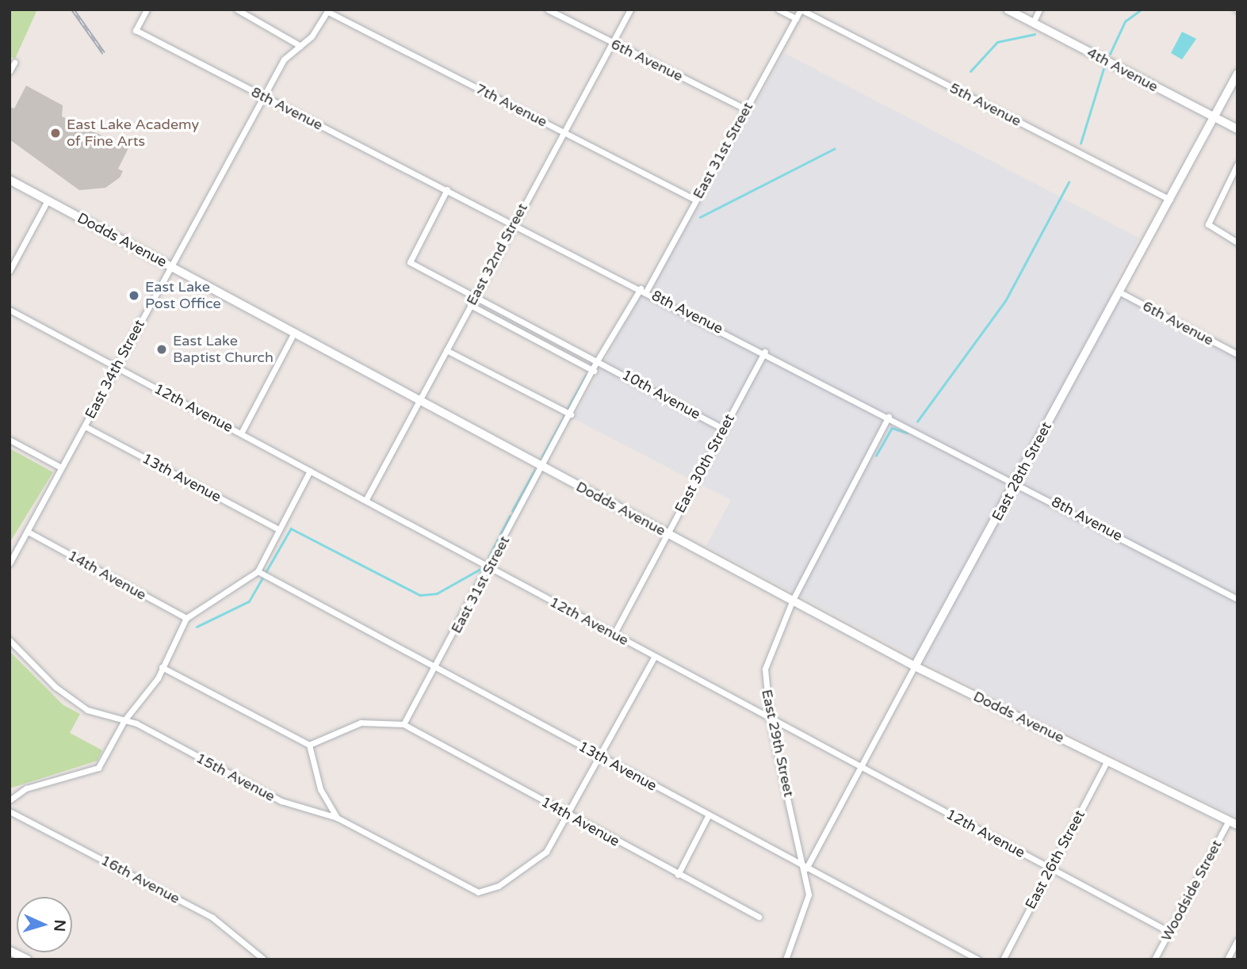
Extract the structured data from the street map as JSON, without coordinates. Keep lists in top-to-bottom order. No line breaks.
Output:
{"streets":{"street":["6th Avenue","4th Avenue","5th Avenue","7th Avenue","8th Avenue","East 31st Street","Dodds Avenue","East 32nd Street","East 34th Street","10th Avenue","12th Avenue","East 30th Street","East 28th Street","13th Avenue","14th Avenue","East 29th Street","15th Avenue","East 26th Street","16th Avenue","Woodside Street"]},"crossings":[["6th Avenue","East 31st Street"],["6th Avenue","East 32nd Street"],["6th Avenue","East 28th Street"],["4th Avenue","East 28th Street"],["5th Avenue","East 31st Street"],["5th Avenue","East 28th Street"],["7th Avenue","East 31st Street"],["7th Avenue","East 32nd Street"],["7th Avenue","East 34th Street"],["8th Avenue","East 31st Street"],["8th Avenue","East 32nd Street"],["8th Avenue","East 34th Street"],["8th Avenue","East 30th Street"],["8th Avenue","East 28th Street"],["8th Avenue","East 29th Street"],["East 31st Street","Dodds Avenue"],["East 31st Street","10th Avenue"],["East 31st Street","12th Avenue"],["East 31st Street","13th Avenue"],["East 31st Street","14th Avenue"],["Dodds Avenue","East 32nd Street"],["Dodds Avenue","East 34th Street"],["Dodds Avenue","East 30th Street"],["Dodds Avenue","East 28th Street"],["Dodds Avenue","East 29th Street"],["Dodds Avenue","East 26th Street"],["Dodds Avenue","Woodside Street"],["East 32nd Street","10th Avenue"],["East 32nd Street","12th Avenue"],["East 34th Street","12th Avenue"],["East 34th Street","13th Avenue"],["East 34th Street","14th Avenue"],["10th Avenue","East 30th Street"],["12th Avenue","East 30th Street"],["12th Avenue","East 28th Street"],["12th Avenue","East 29th Street"],["12th Avenue","East 26th Street"],["12th Avenue","Woodside Street"],["East 28th Street","13th Avenue"],["East 28th Street","East 29th Street"],["13th Avenue","East 29th Street"],["14th Avenue","15th Avenue"]],"places":["East Lake Academy of Fine Arts","East Lake Post Office","East Lake Baptist Church"],"north":"right"}
